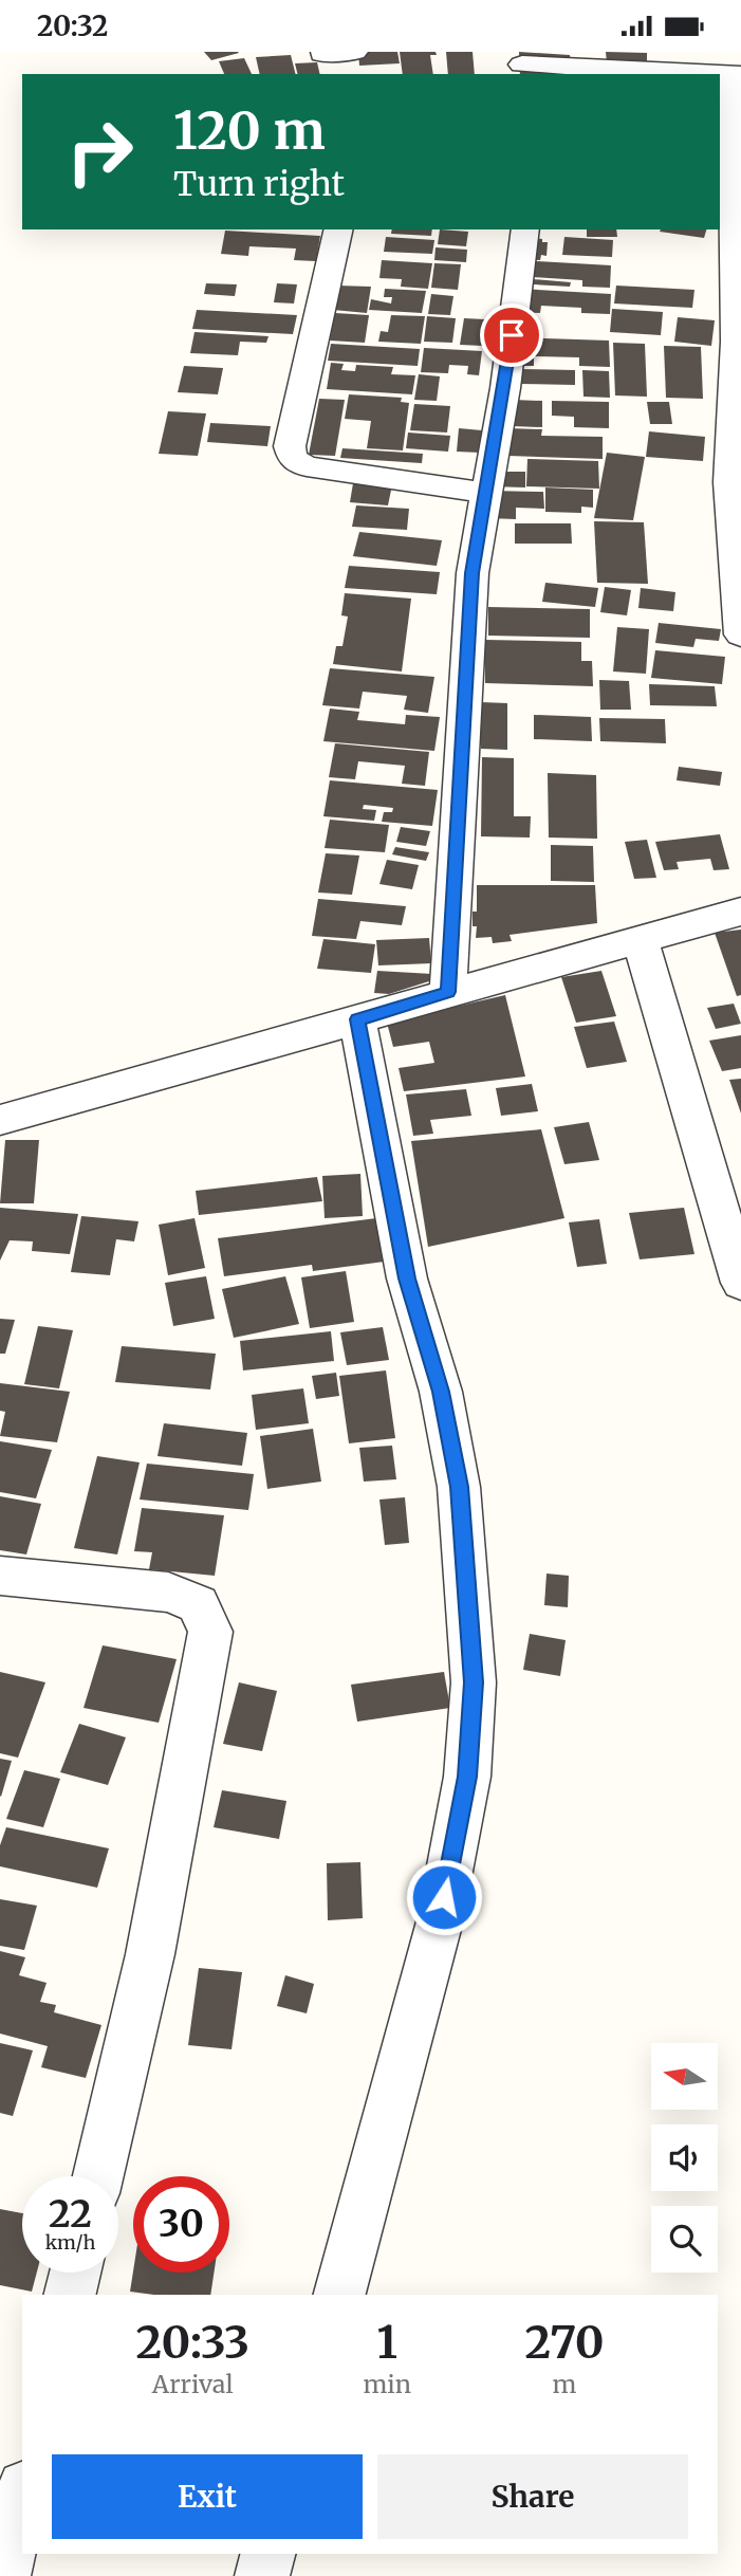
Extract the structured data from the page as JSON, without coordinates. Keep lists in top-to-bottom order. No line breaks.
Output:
{"north":"left","page":{"status":"20:32","turn":["120 m","Turn right"],"speed":"22 km/h","limit":"30","eta":["20:33","Arrival","1","min","270","m"],"buttons":["Exit","Share"]}}
